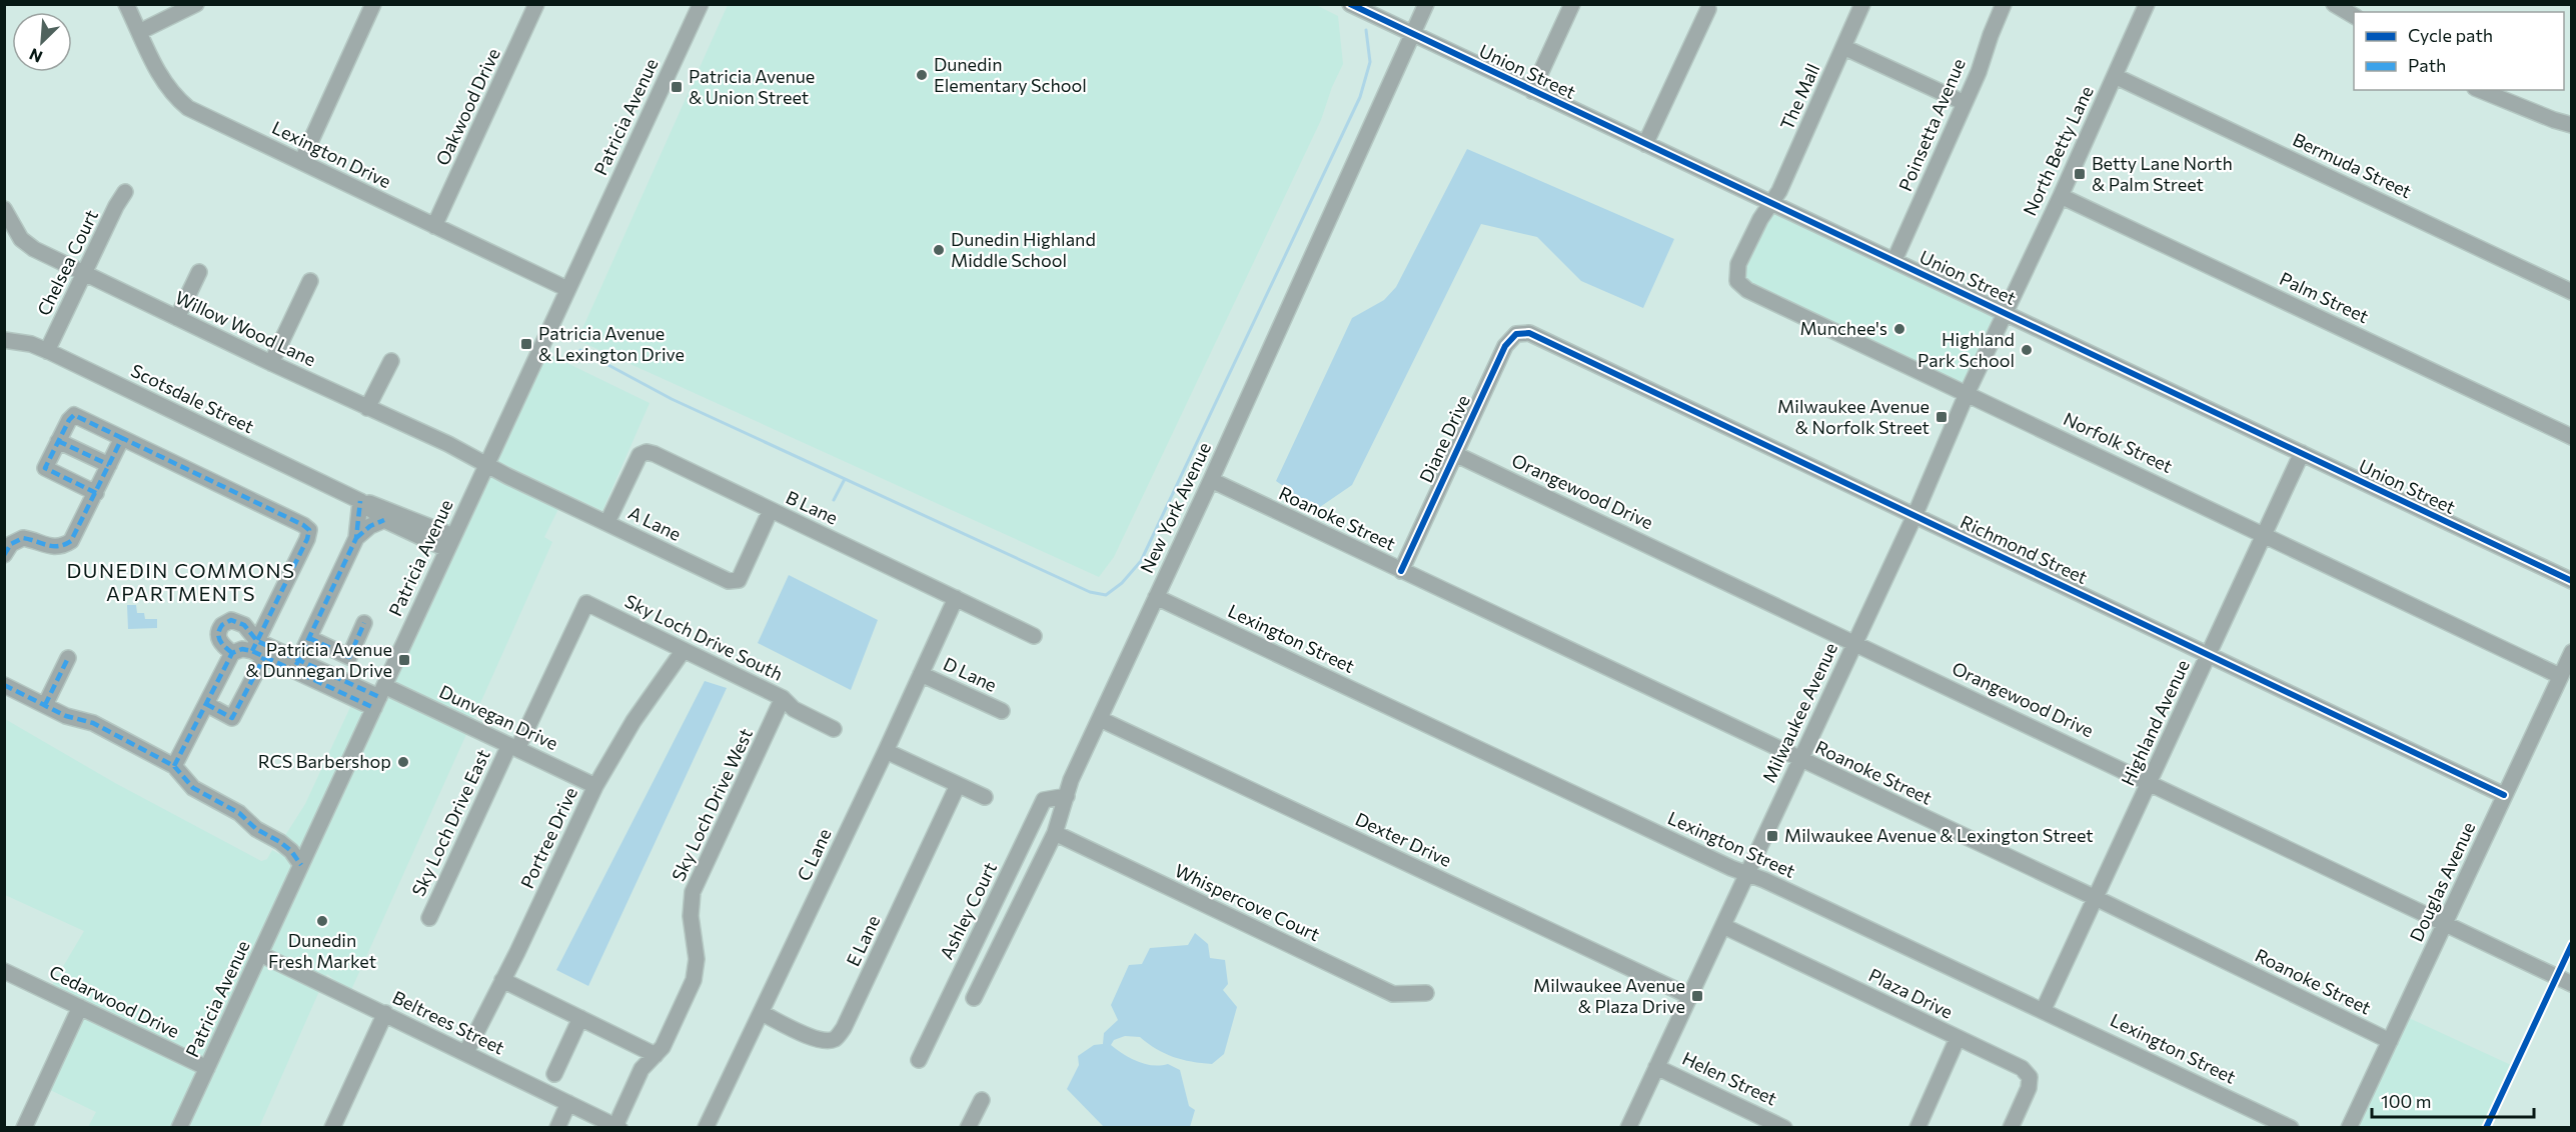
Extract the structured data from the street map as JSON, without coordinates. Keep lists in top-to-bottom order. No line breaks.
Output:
{"streets":{"street":["Union Street","The Mall","Oakwood Drive","Patricia Avenue","Poinsetta Avenue","North Betty Lane","Lexington Drive","Bermuda Street","Chelsea Court","Palm Street","Willow Wood Lane","Scotsdale Street","Diane Drive","Norfolk Street","Orangewood Drive","B Lane","New York Avenue","Roanoke Street","A Lane","Richmond Street","Sky Loch Drive South","Lexington Street","D Lane","Milwaukee Avenue","Dunvegan Drive","Highland Avenue","Sky Loch Drive West","Sky Loch Drive East","Portree Drive","Dexter Drive","C Lane","Douglas Avenue","Whispercove Court","Ashley Court","E Lane","Plaza Drive","Cedarwood Drive","Beltrees Street","Helen Street"]},"crossings":[["Union Street","The Mall"],["Union Street","Poinsetta Avenue"],["Union Street","North Betty Lane"],["Union Street","Norfolk Street"],["Union Street","New York Avenue"],["Union Street","Milwaukee Avenue"],["Union Street","Highland Avenue"],["The Mall","Norfolk Street"],["Oakwood Drive","Lexington Drive"],["Patricia Avenue","Lexington Drive"],["Patricia Avenue","Willow Wood Lane"],["Patricia Avenue","Scotsdale Street"],["Patricia Avenue","A Lane"],["Patricia Avenue","Dunvegan Drive"],["Patricia Avenue","Cedarwood Drive"],["Patricia Avenue","Beltrees Street"],["North Betty Lane","Bermuda Street"],["North Betty Lane","Palm Street"],["North Betty Lane","Milwaukee Avenue"],["Chelsea Court","Willow Wood Lane"],["Chelsea Court","Scotsdale Street"],["Willow Wood Lane","A Lane"],["Diane Drive","Orangewood Drive"],["Diane Drive","Roanoke Street"],["Diane Drive","Richmond Street"],["Norfolk Street","Milwaukee Avenue"],["Norfolk Street","Highland Avenue"],["Norfolk Street","Douglas Avenue"],["Orangewood Drive","Milwaukee Avenue"],["Orangewood Drive","Highland Avenue"],["Orangewood Drive","Douglas Avenue"],["B Lane","A Lane"],["B Lane","C Lane"],["New York Avenue","Roanoke Street"],["New York Avenue","Lexington Street"],["New York Avenue","Dexter Drive"],["New York Avenue","Whispercove Court"],["New York Avenue","Ashley Court"],["Roanoke Street","Milwaukee Avenue"],["Roanoke Street","Highland Avenue"],["Roanoke Street","Douglas Avenue"],["Richmond Street","Milwaukee Avenue"],["Richmond Street","Highland Avenue"],["Richmond Street","Douglas Avenue"],["Sky Loch Drive South","Sky Loch Drive West"],["Sky Loch Drive South","Sky Loch Drive East"],["Sky Loch Drive South","Portree Drive"],["Lexington Street","Milwaukee Avenue"],["Lexington Street","Highland Avenue"],["D Lane","C Lane"],["Milwaukee Avenue","Dexter Drive"],["Milwaukee Avenue","Plaza Drive"],["Milwaukee Avenue","Helen Street"],["Dunvegan Drive","Sky Loch Drive East"],["Dunvegan Drive","Portree Drive"],["Sky Loch Drive West","Beltrees Street"],["Portree Drive","Beltrees Street"],["C Lane","E Lane"]],"districts":["DUNEDIN COMMONS APARTMENTS"],"places":{"other":["Dunedin Elementary School","Dunedin Highland Middle School","Munchee's","Highland Park School","RCS Barbershop","Dunedin Fresh Market"],"transit":["Patricia Avenue & Union Street","Betty Lane North & Palm Street","Patricia Avenue & Lexington Drive","Milwaukee Avenue & Norfolk Street","Patricia Avenue & Dunnegan Drive","Milwaukee Avenue & Lexington Street","Milwaukee Avenue & Plaza Drive"]},"legend":["Cycle path","Path"],"scale_bar":"100 m","north":"bottom left"}
